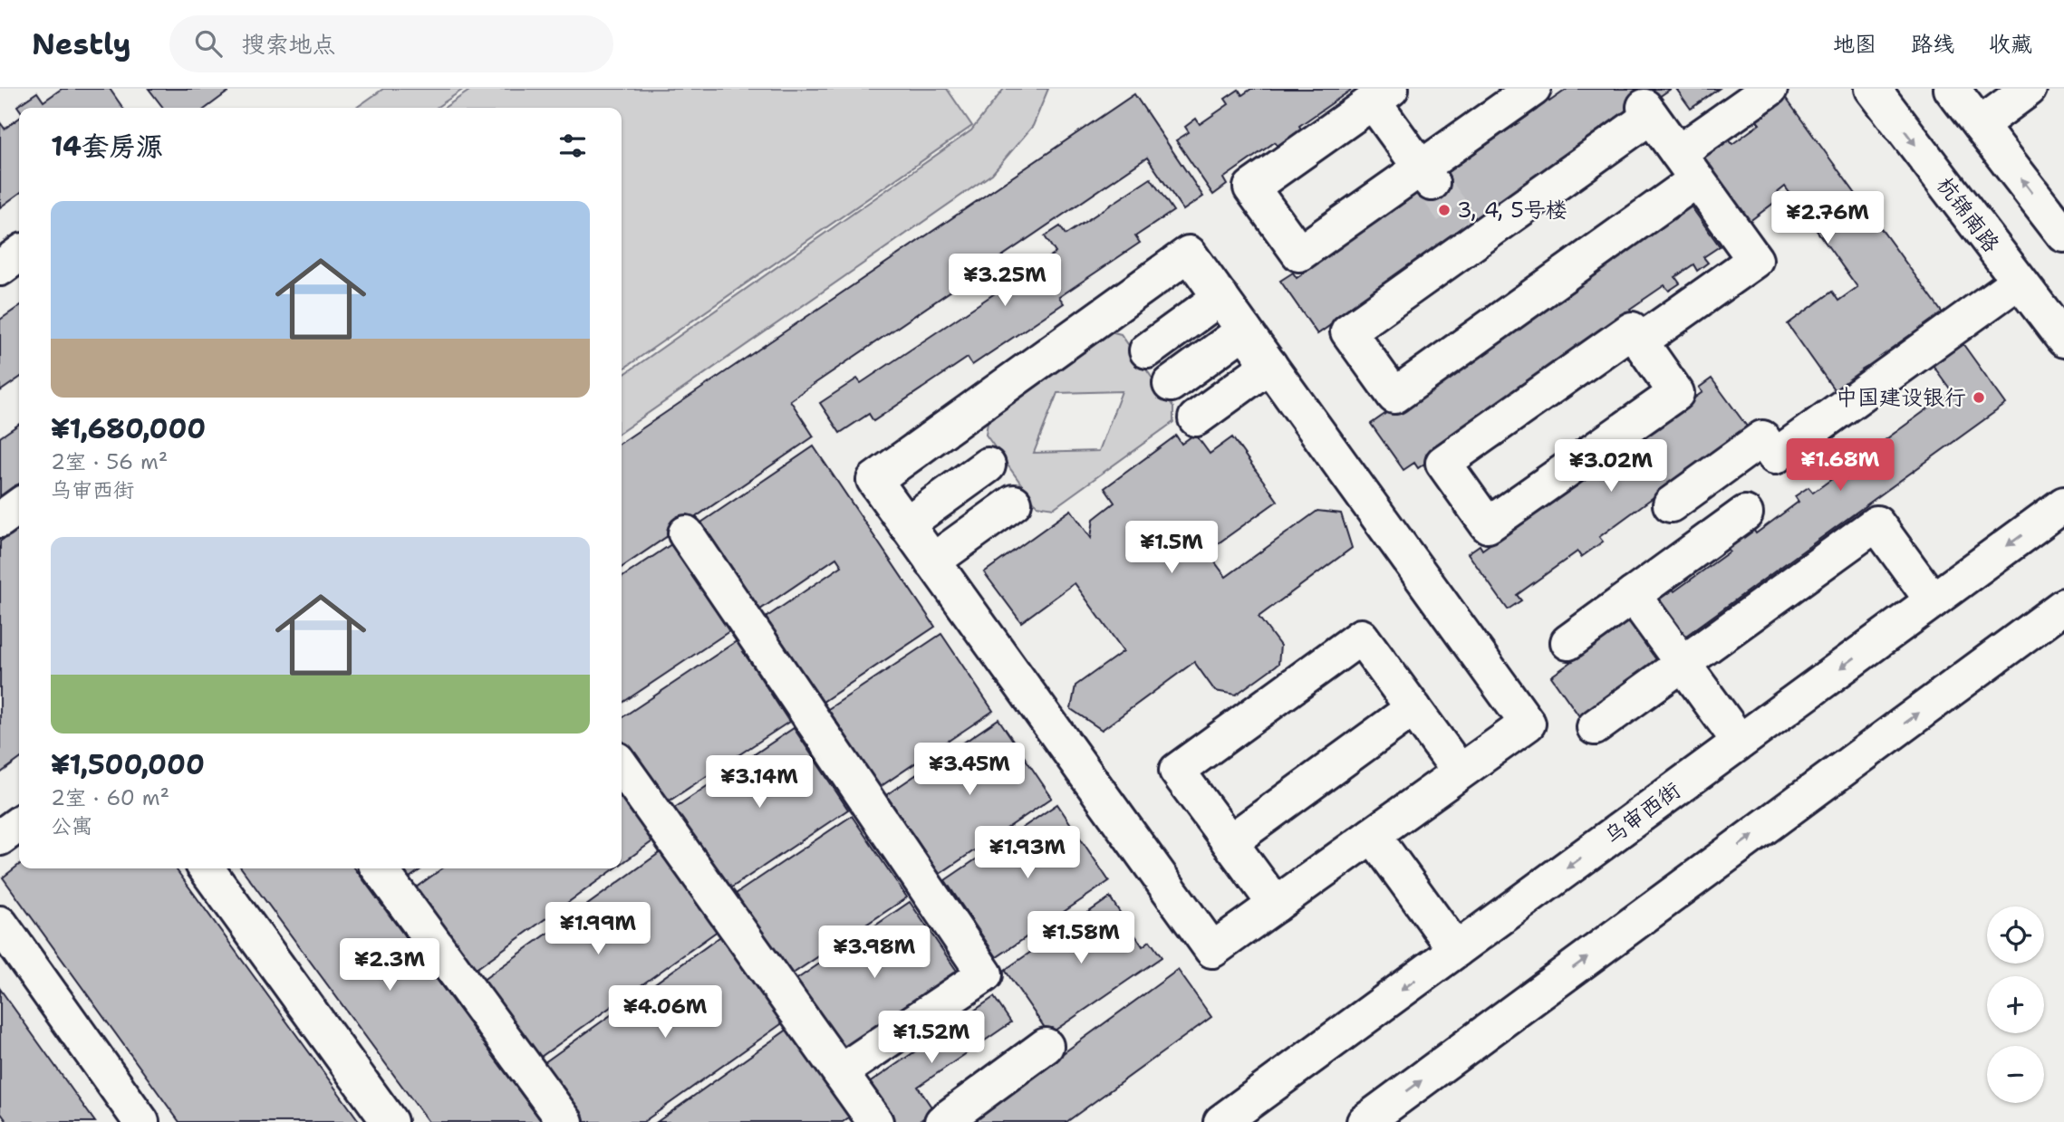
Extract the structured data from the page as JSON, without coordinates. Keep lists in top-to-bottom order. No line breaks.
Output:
{"streets":{"main road":["杭锦南路","乌审西街"]},"places":["3, 4, 5号楼","中国建设银行"],"page":{"header":"Nestly","search":"搜索地点","nav":["地图","路线","收藏"],"heading":"14套房源","list":[{"name":"¥1,680,000","note":"2室 · 56 m² · 乌审西街"},{"name":"¥1,500,000","note":"2室 · 60 m² · 公寓"}],"price":["¥2.76M","¥3.25M","¥1.68M","¥3.02M","¥1.5M","¥3.45M","¥3.14M","¥1.93M","¥1.99M","¥1.58M","¥3.98M","¥2.3M","¥4.06M","¥1.52M"],"map_buttons":["+","−"]}}
